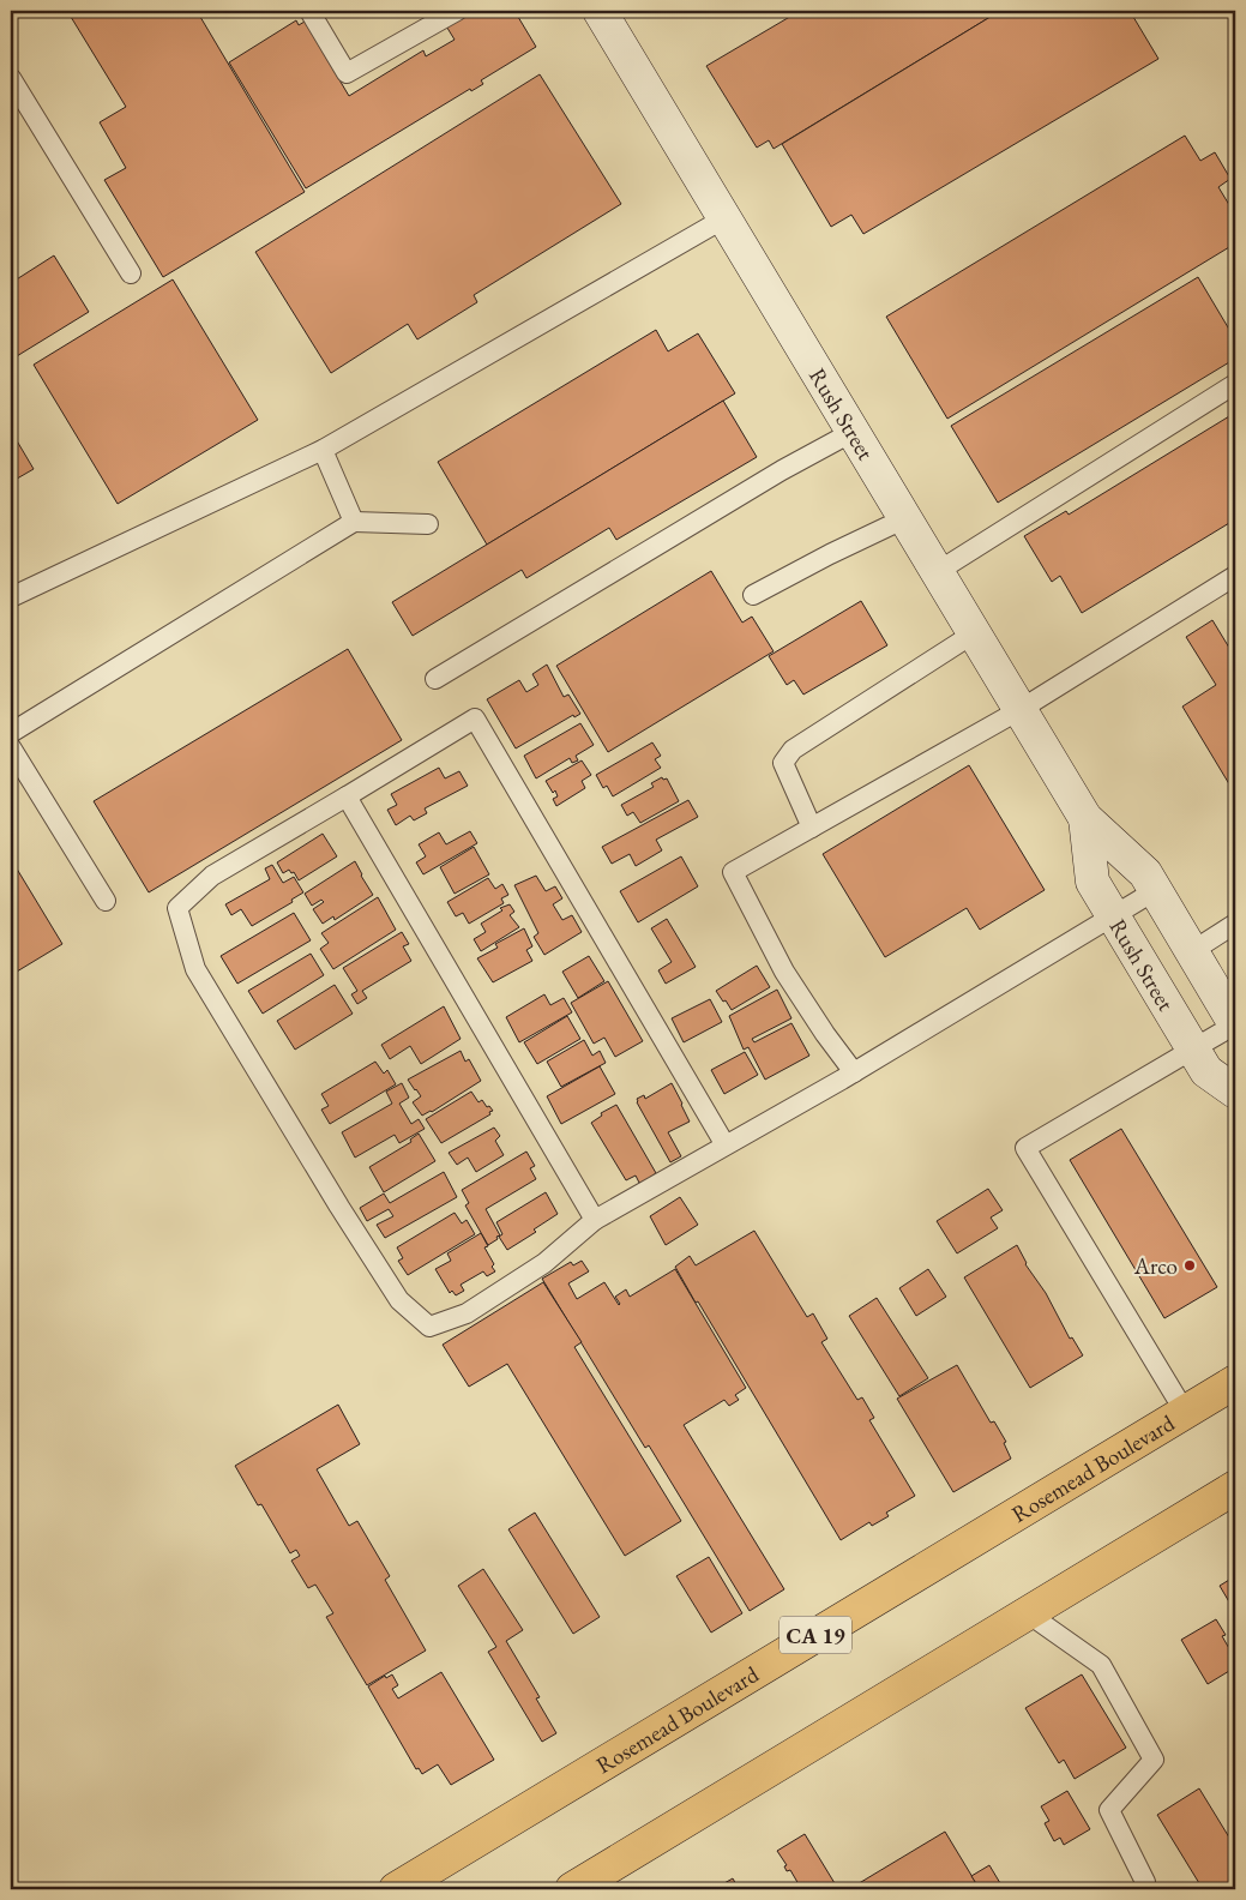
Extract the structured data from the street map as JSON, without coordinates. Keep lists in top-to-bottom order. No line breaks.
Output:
{"streets":{"main road":["Rosemead Boulevard","CA 19"],"street":["Rush Street"]},"places":["Arco"]}
